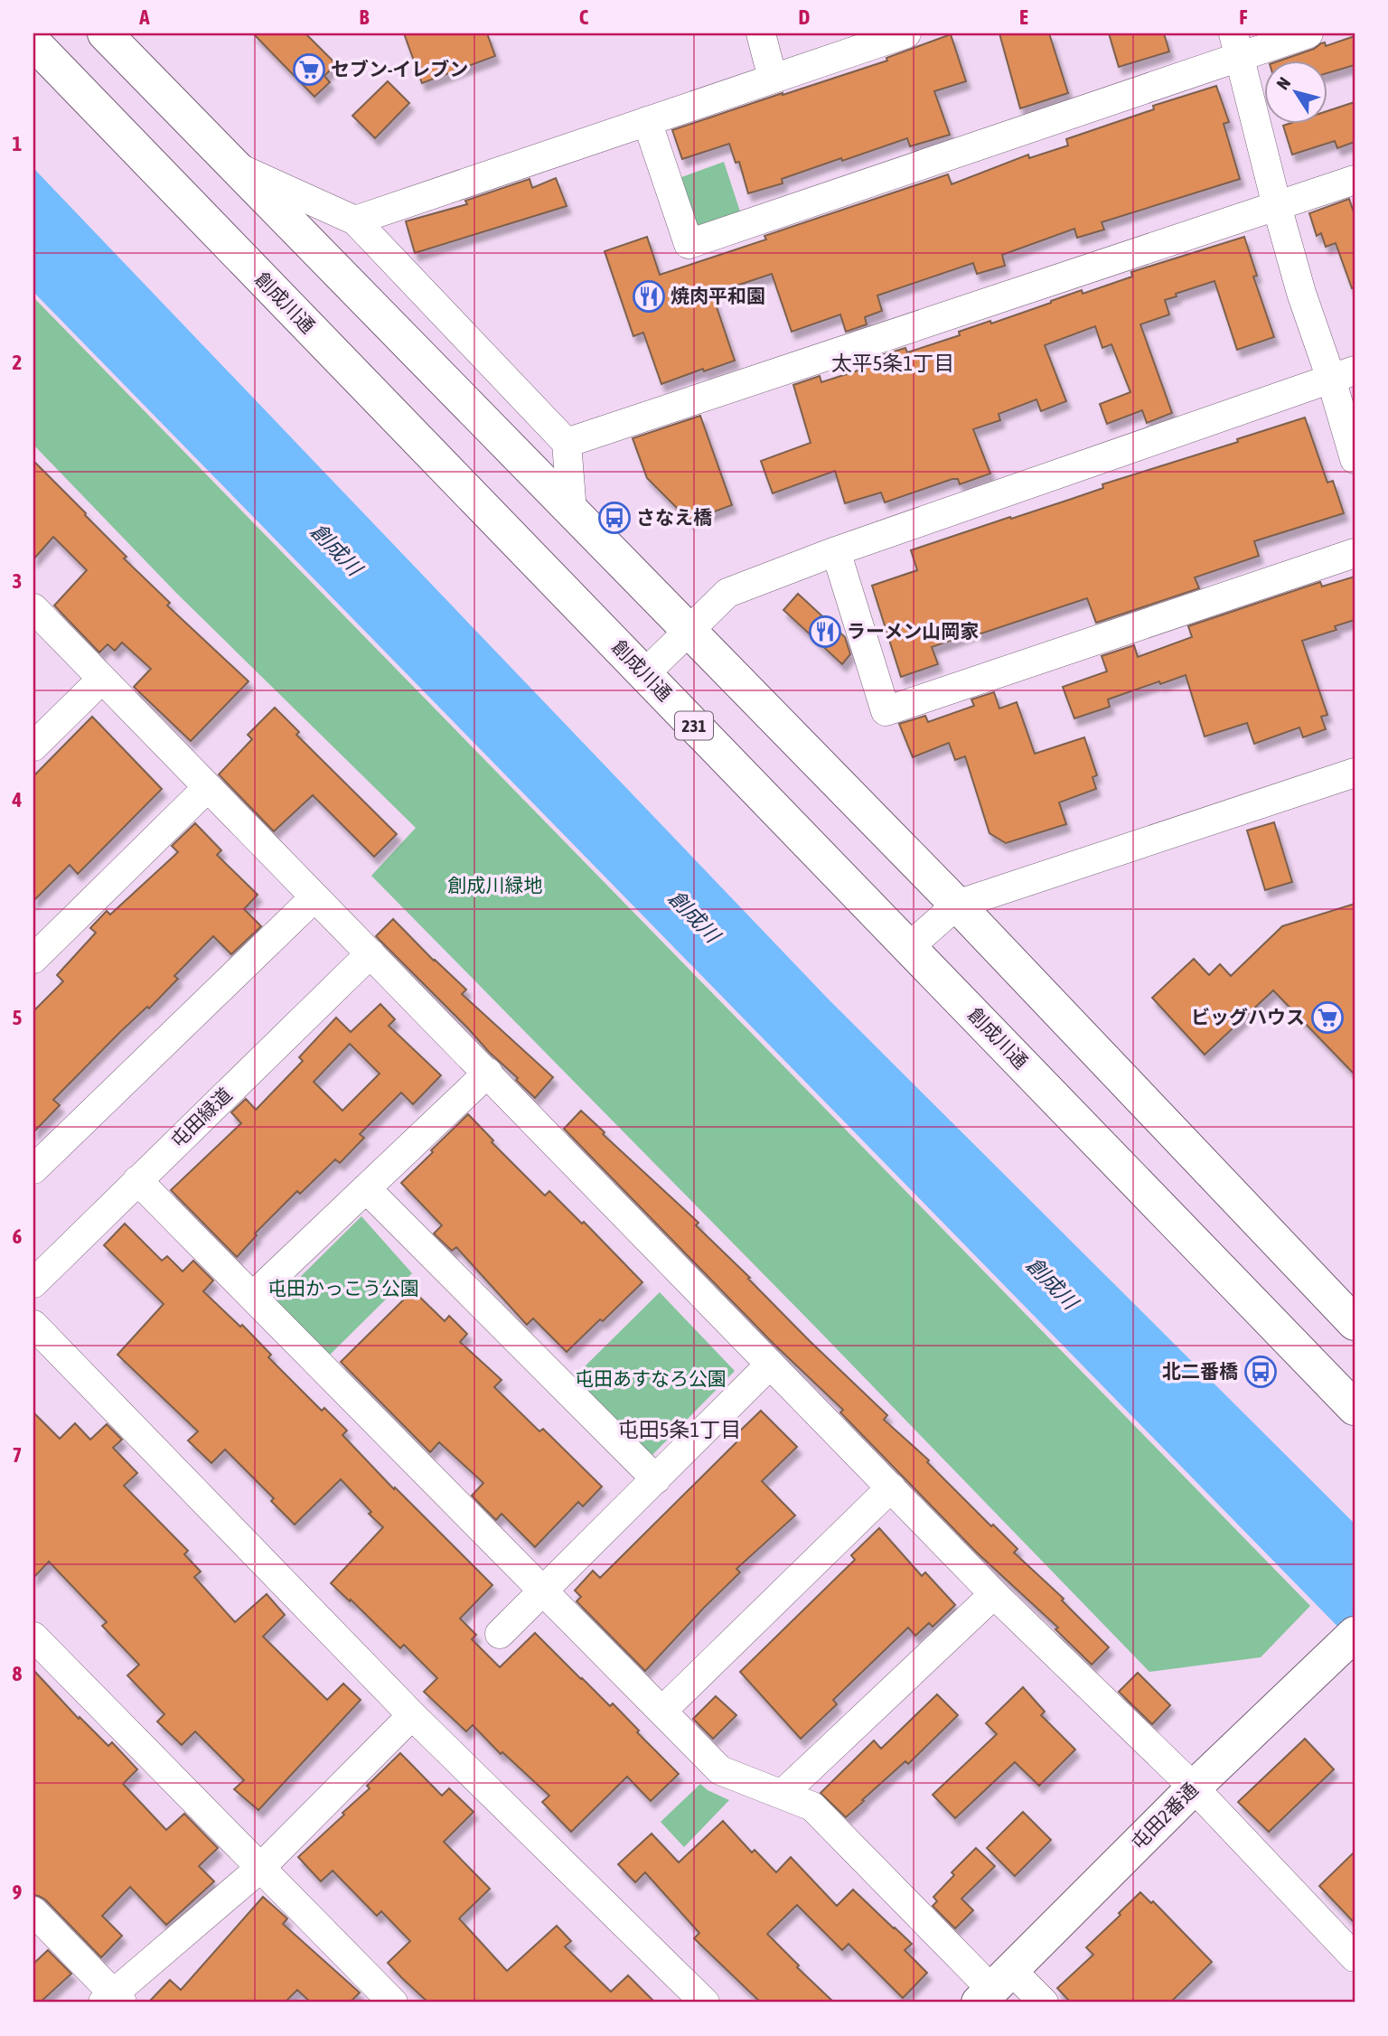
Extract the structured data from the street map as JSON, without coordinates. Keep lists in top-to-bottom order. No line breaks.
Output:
{"streets":{"main road":["創成川通","231","屯田2番通"],"street":["屯田緑道"]},"districts":["太平5条1丁目","屯田5条1丁目"],"water":["創成川"],"parks":["創成川緑地","屯田かっこう公園","屯田あすなろ公園"],"places":{"supermarket":["セブン-イレブン","ビッグハウス"],"restaurant":["焼肉平和園","ラーメン山岡家"],"bus stop":["さなえ橋","北二番橋"]},"north":"top left","grid":{"columns":["A","B","C","D","E","F"],"rows":["1","2","3","4","5","6","7","8","9"]}}
